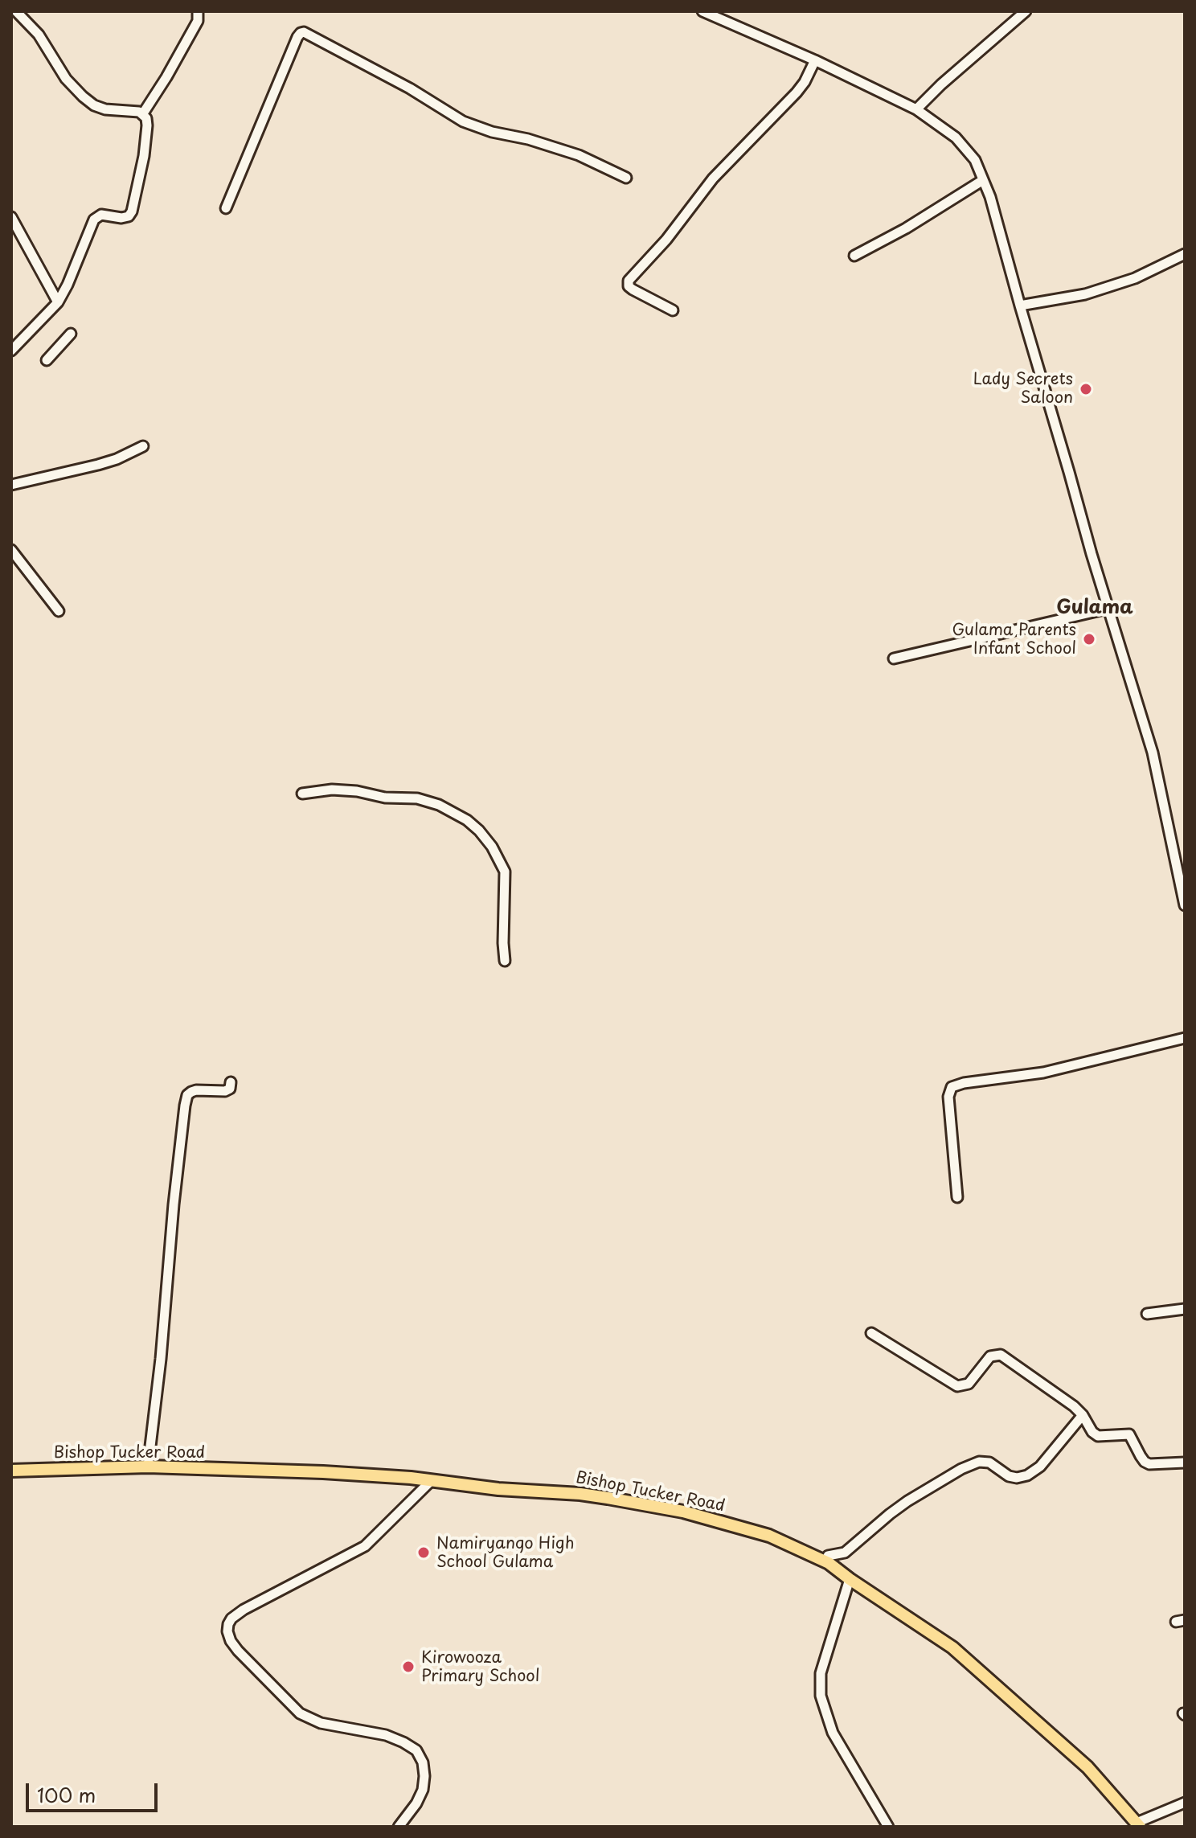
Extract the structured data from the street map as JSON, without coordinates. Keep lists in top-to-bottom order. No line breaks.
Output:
{"streets":{"main road":["Bishop Tucker Road"]},"districts":["Gulama"],"places":["Lady Secrets Saloon","Gulama Parents Infant School","Namiryango High School Gulama","Kirowooza Primary School"],"scale_bar":"100 m"}
